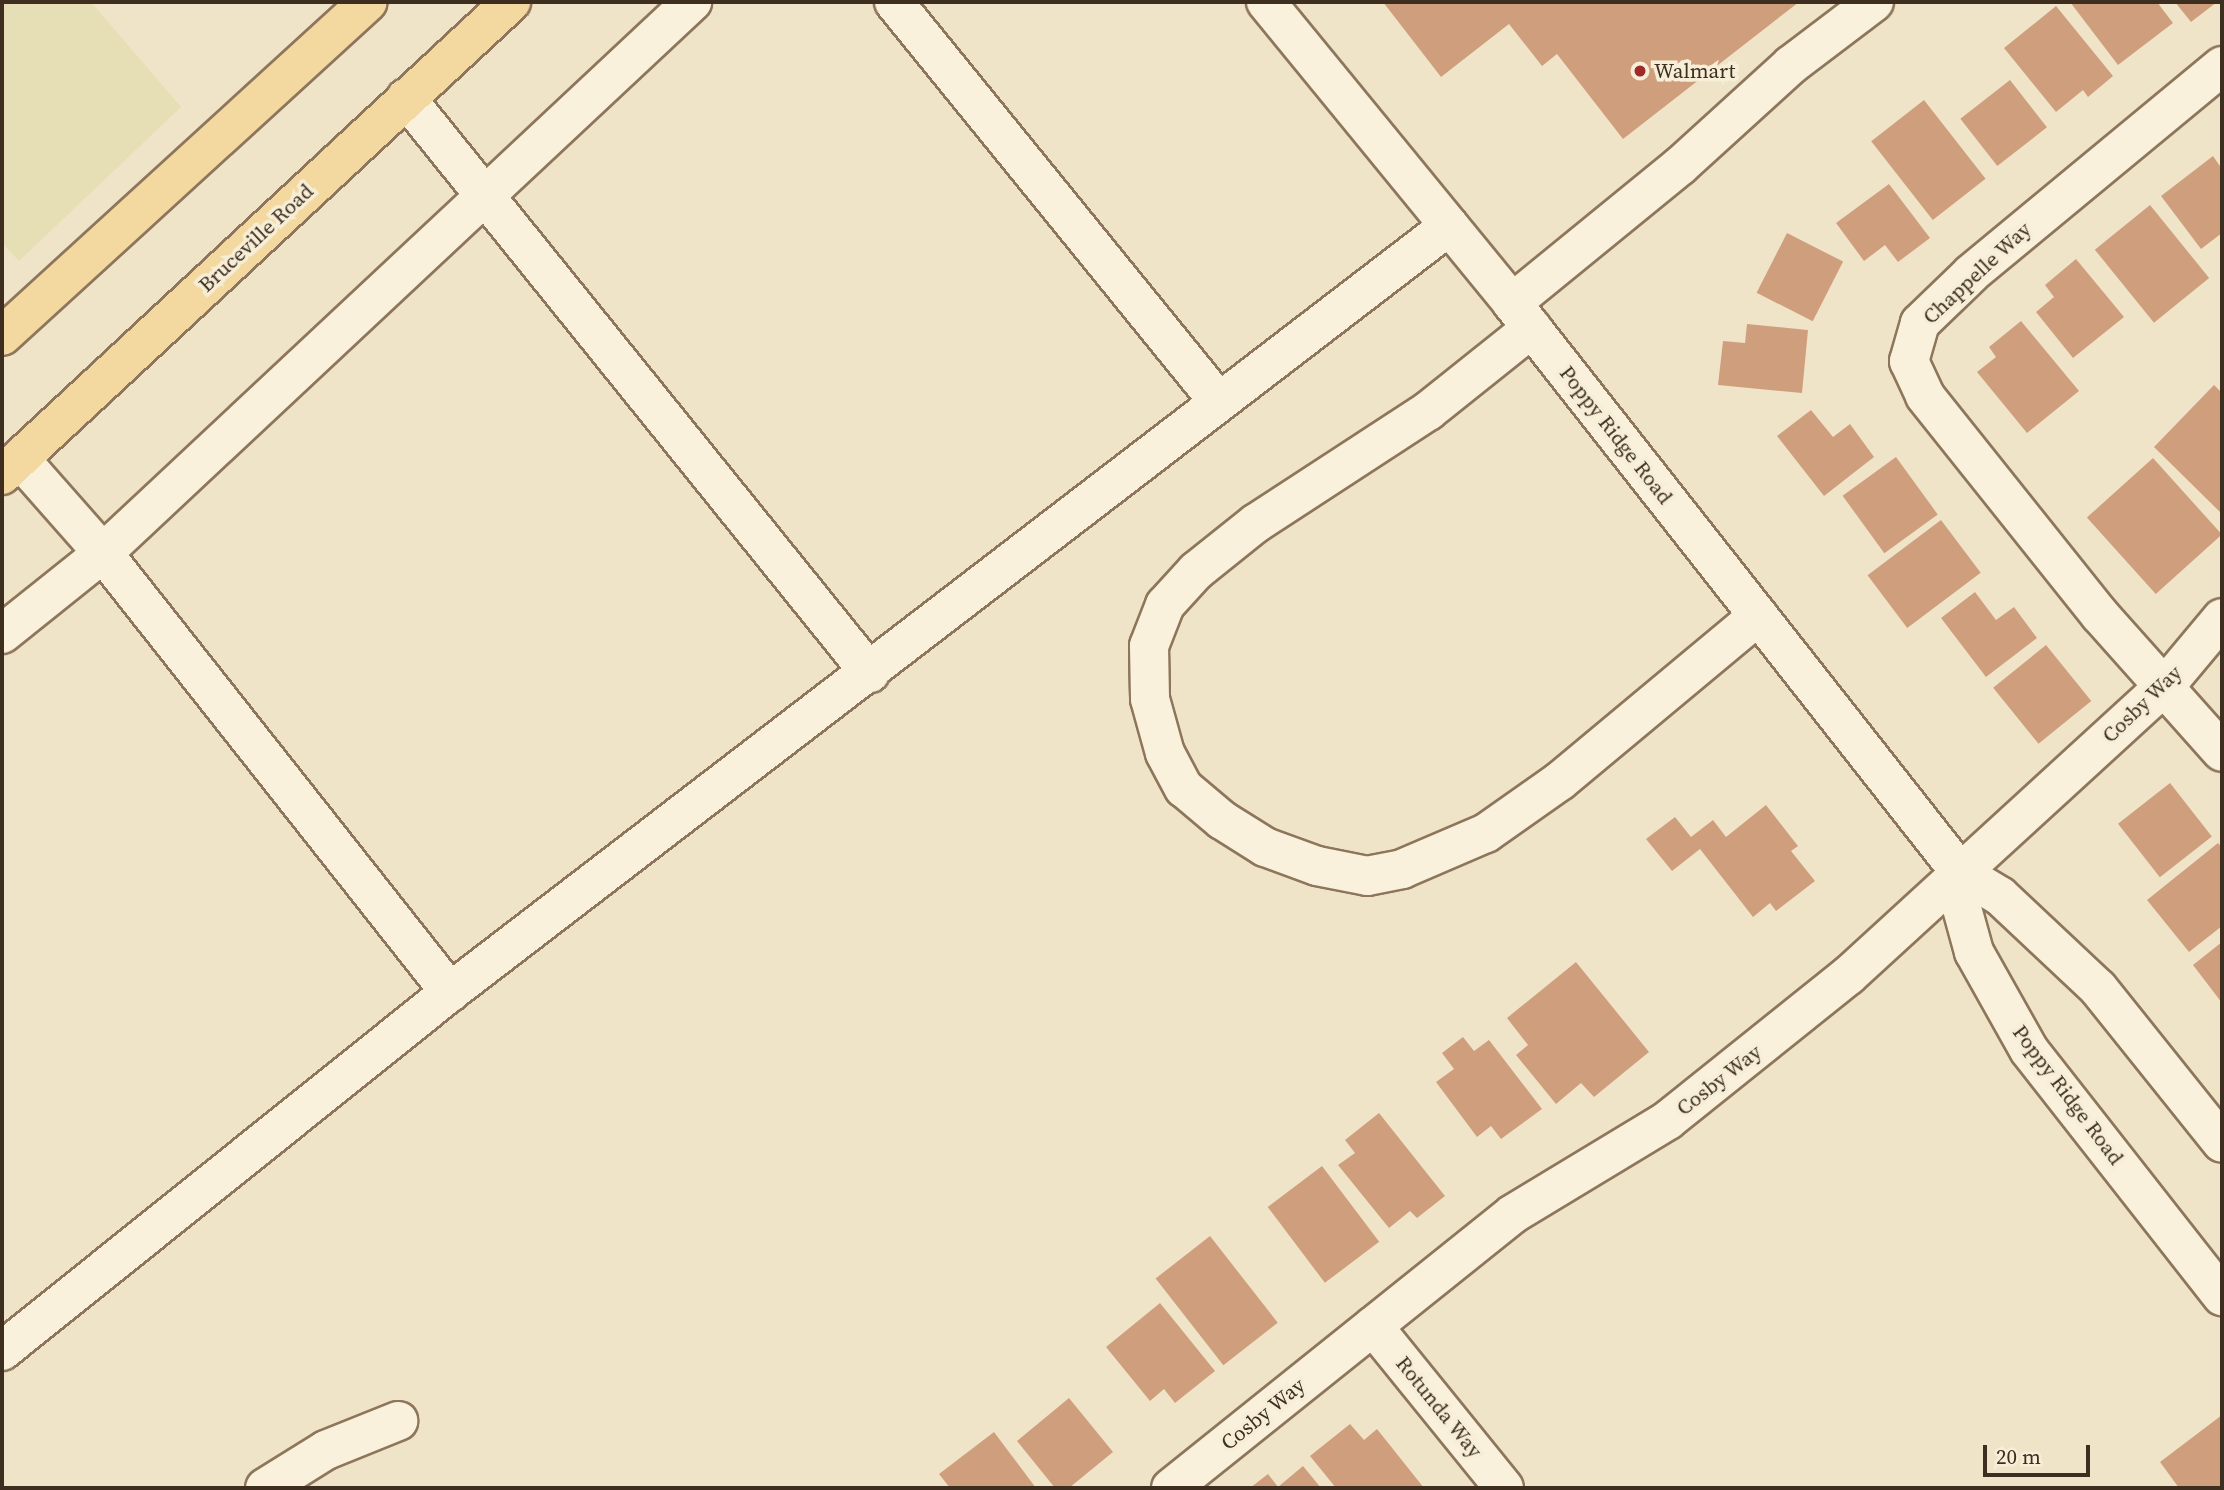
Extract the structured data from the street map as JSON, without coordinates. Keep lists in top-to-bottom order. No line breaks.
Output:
{"streets":{"main road":["Bruceville Road"],"street":["Chappelle Way","Poppy Ridge Road","Cosby Way","Rotunda Way"]},"crossings":[["Chappelle Way","Cosby Way"],["Poppy Ridge Road","Cosby Way"],["Cosby Way","Rotunda Way"]],"places":["Walmart"],"scale_bar":"20 m"}
